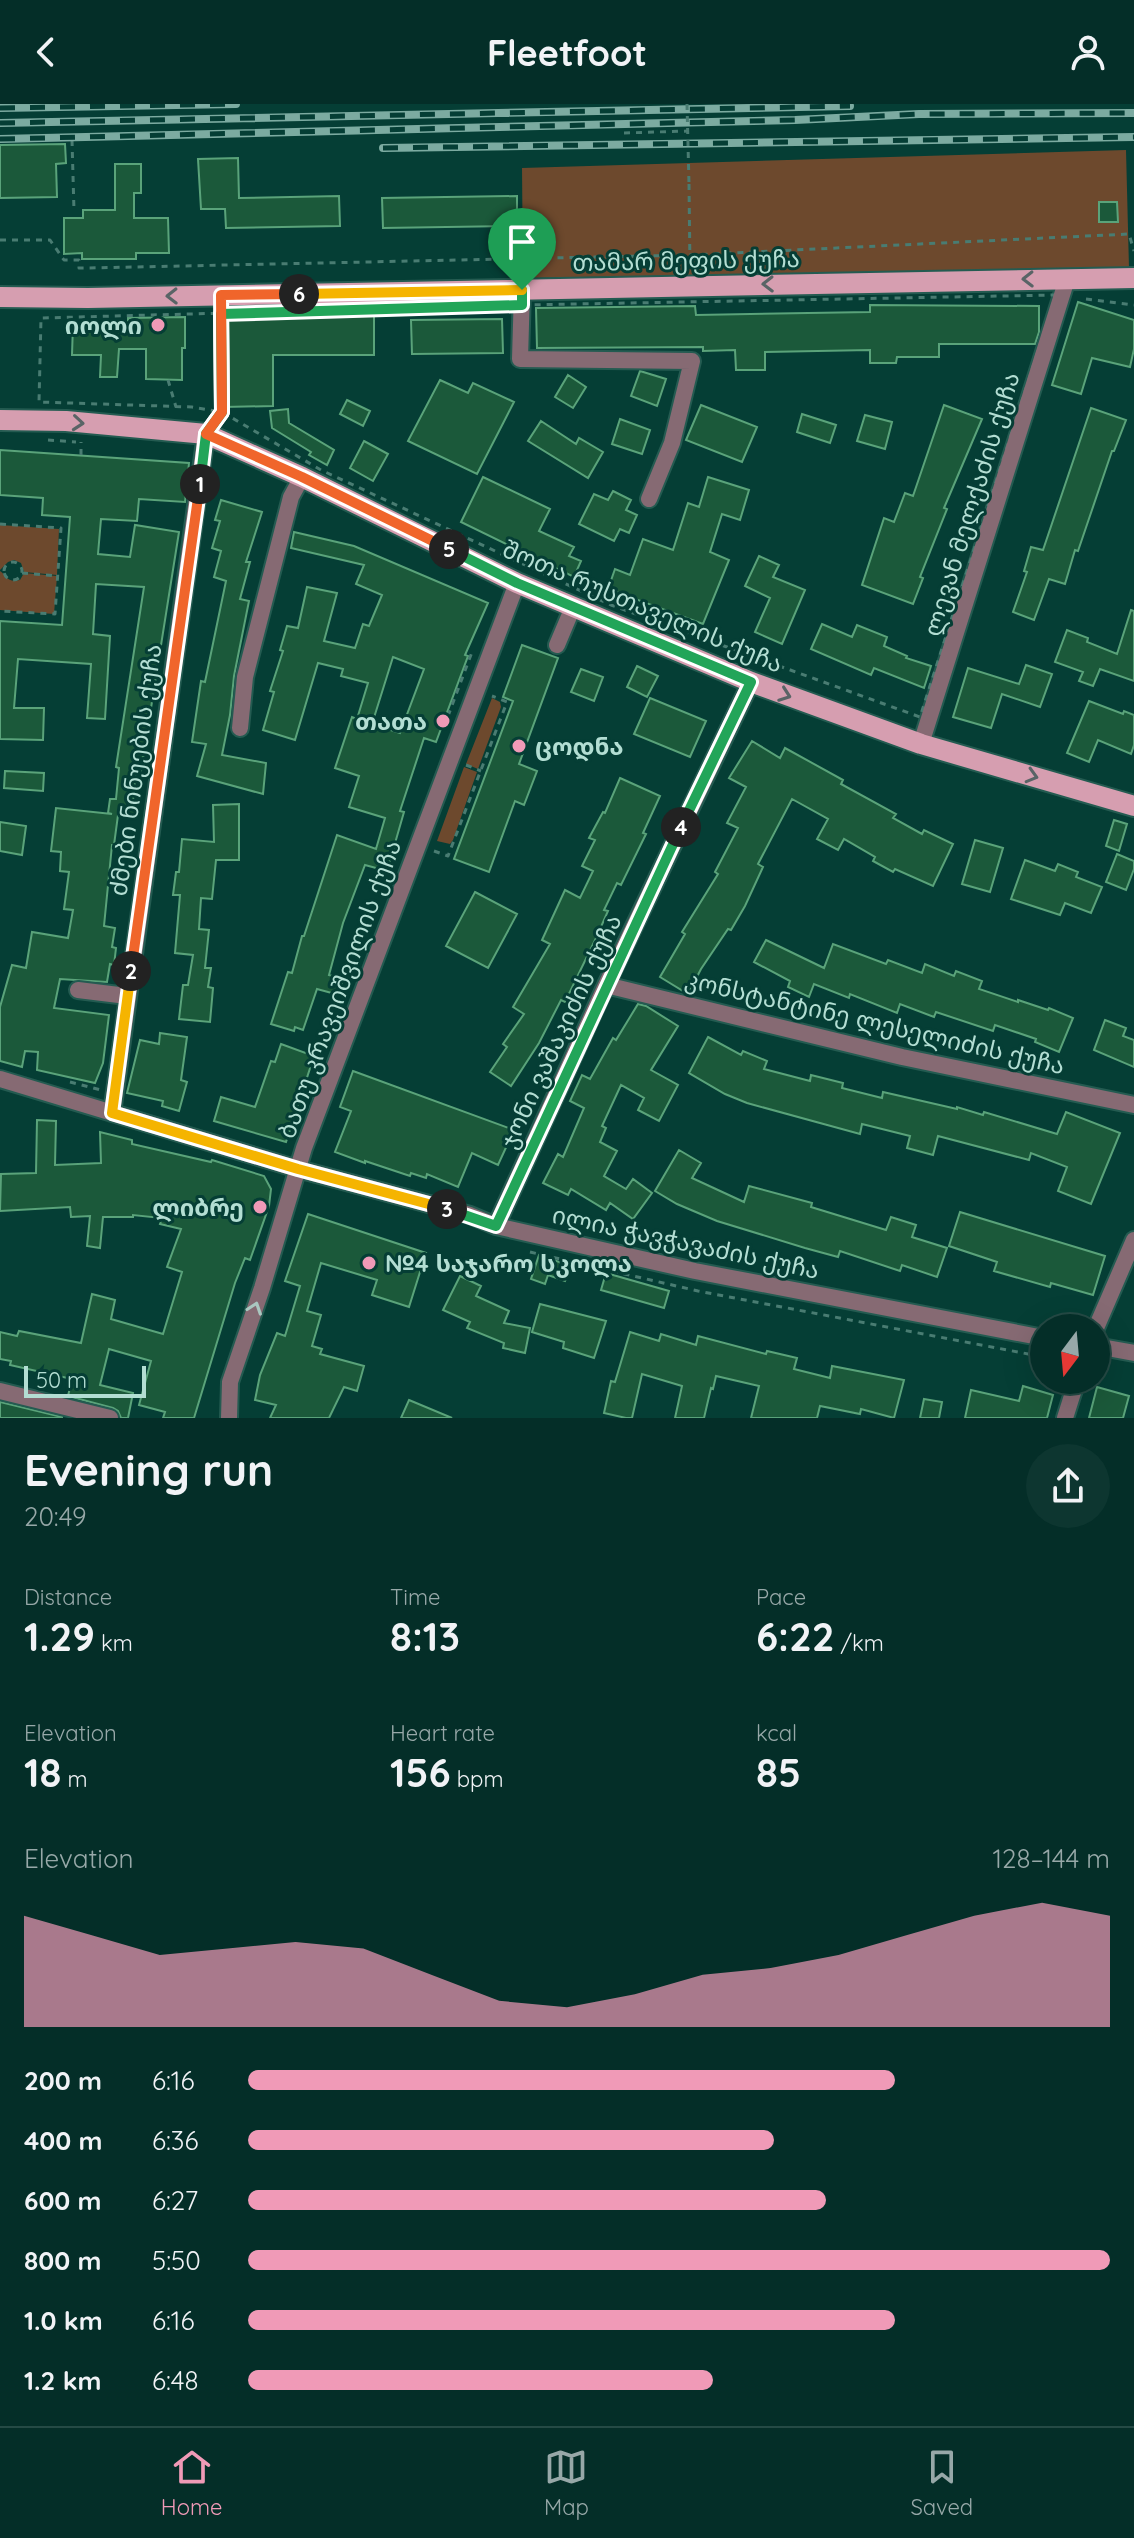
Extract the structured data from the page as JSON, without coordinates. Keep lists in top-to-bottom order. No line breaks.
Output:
{"streets":{"main road":["თამარ მეფის ქუჩა","შოთა რუსთაველის ქუჩა"],"street":["ლევან მელქაძის ქუჩა","ძმები ნინუების ქუჩა","ბათუ კრავეიშვილის ქუჩა","კონსტანტინე ლესელიძის ქუჩა","ჯონი ვაშაკიძის ქუჩა","ილია ჭავჭავაძის ქუჩა"]},"crossings":[["თამარ მეფის ქუჩა","ლევან მელქაძის ქუჩა"],["ლევან მელქაძის ქუჩა","შოთა რუსთაველის ქუჩა"],["შოთა რუსთაველის ქუჩა","ძმები ნინუების ქუჩა"],["შოთა რუსთაველის ქუჩა","ბათუ კრავეიშვილის ქუჩა"],["შოთა რუსთაველის ქუჩა","ჯონი ვაშაკიძის ქუჩა"],["ძმები ნინუების ქუჩა","ილია ჭავჭავაძის ქუჩა"],["ბათუ კრავეიშვილის ქუჩა","ილია ჭავჭავაძის ქუჩა"],["კონსტანტინე ლესელიძის ქუჩა","ჯონი ვაშაკიძის ქუჩა"],["ჯონი ვაშაკიძის ქუჩა","ილია ჭავჭავაძის ქუჩა"]],"one_way":["თამარ მეფის ქუჩა","შოთა რუსთაველის ქუჩა"],"places":["იოლი","თათა","ცოდნა","ლიბრე","№4 საჯარო სკოლა"],"scale_bar":"50 m","north":"bottom","page":{"header":"Fleetfoot","pins":["6","1","5","4","2","3"],"scale":"50 m","heading":["Evening run","20:49"],"stats":[["Distance","1.29 km"],["Time","8:13"],["Pace","6:22 /km"],["Elevation","18 m"],["Heart rate","156 bpm"],["kcal","85"]],"chart":["Elevation","128–144 m"],"list":[{"name":"200 m","note":"6:16"},{"name":"400 m","note":"6:36"},{"name":"600 m","note":"6:27"},{"name":"800 m","note":"5:50"},{"name":"1.0 km","note":"6:16"},{"name":"1.2 km","note":"6:48"}],"tabs":["Home","Map","Saved"]}}
